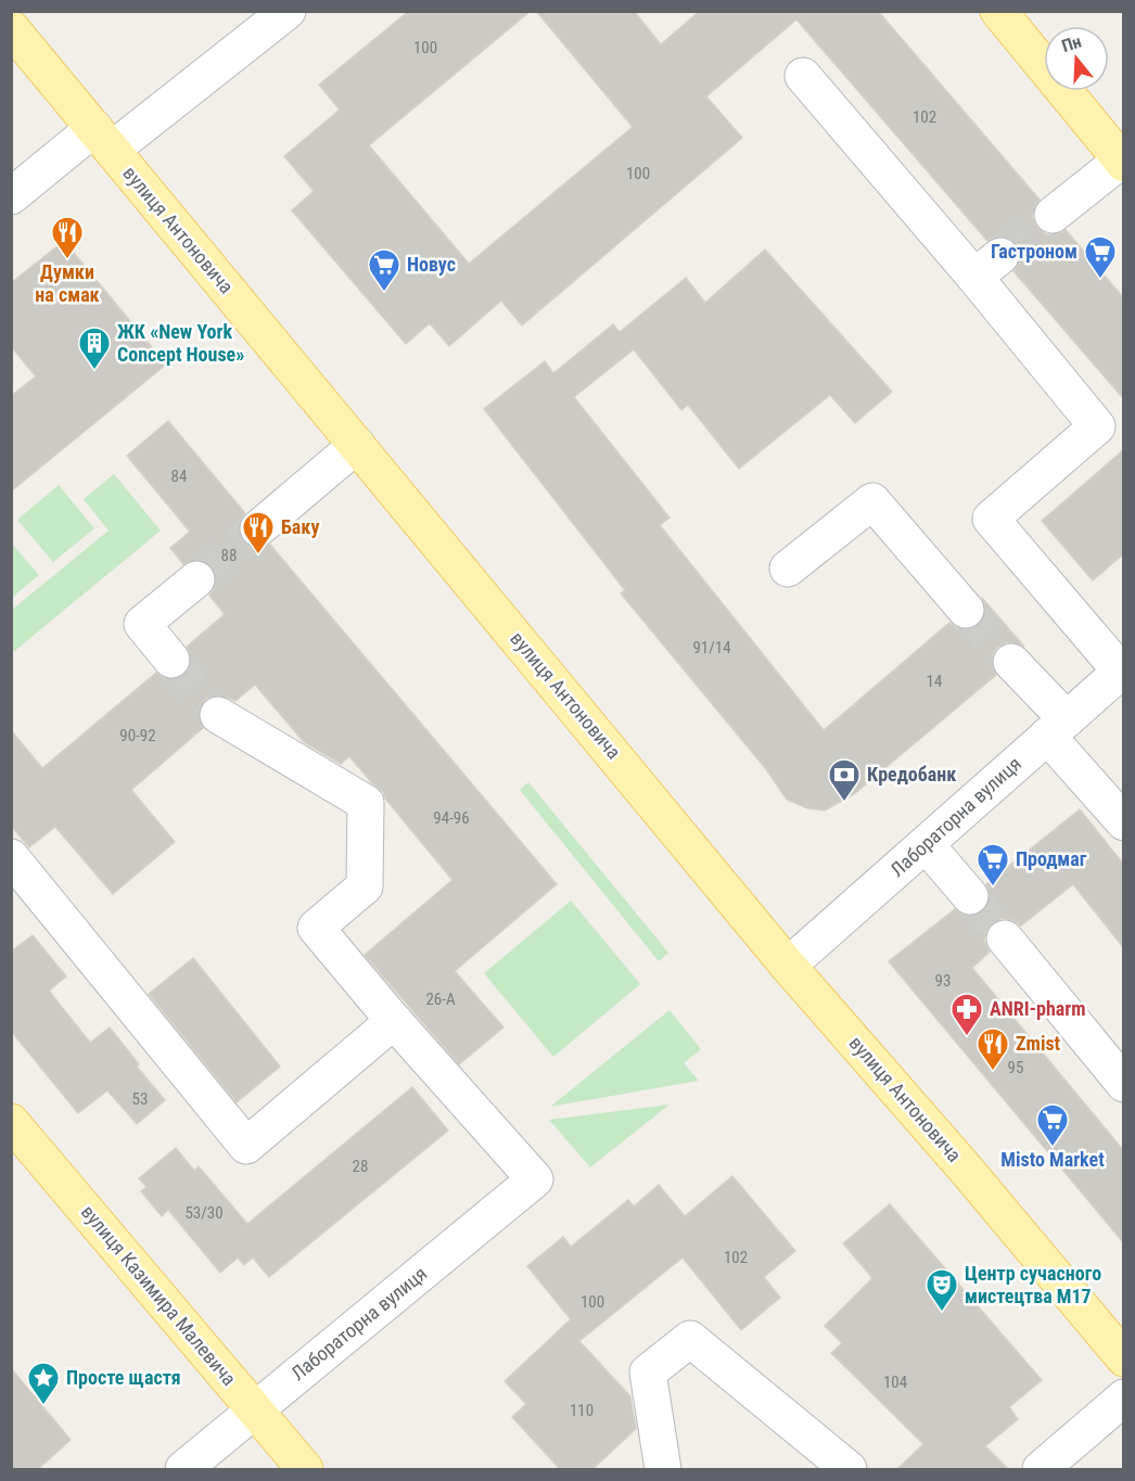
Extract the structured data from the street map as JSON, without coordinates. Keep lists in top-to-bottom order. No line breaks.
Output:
{"streets":{"main road":["вулиця Антоновича","вулиця Казимира Малевича"],"street":["Лабораторна вулиця"]},"crossings":[["вулиця Антоновича","Лабораторна вулиця"],["Лабораторна вулиця","вулиця Казимира Малевича"]],"places":{"restaurant":["Думки на смак","Баку","Zmist"],"supermarket":["Гастроном","Новус","Продмаг","Misto Market"],"building":["ЖК «New York Concept House»"],"bank":["Кредобанк"],"pharmacy":["ANRI-pharm"],"theatre":["Центр сучасного мистецтва M17"],"place":["Просте щастя"]},"house_numbers":["100","102","100","84","88","91/14","14","90-92","94-96","93","26-А","95","53","28","53/30","102","100","104","110"],"north":"top"}
